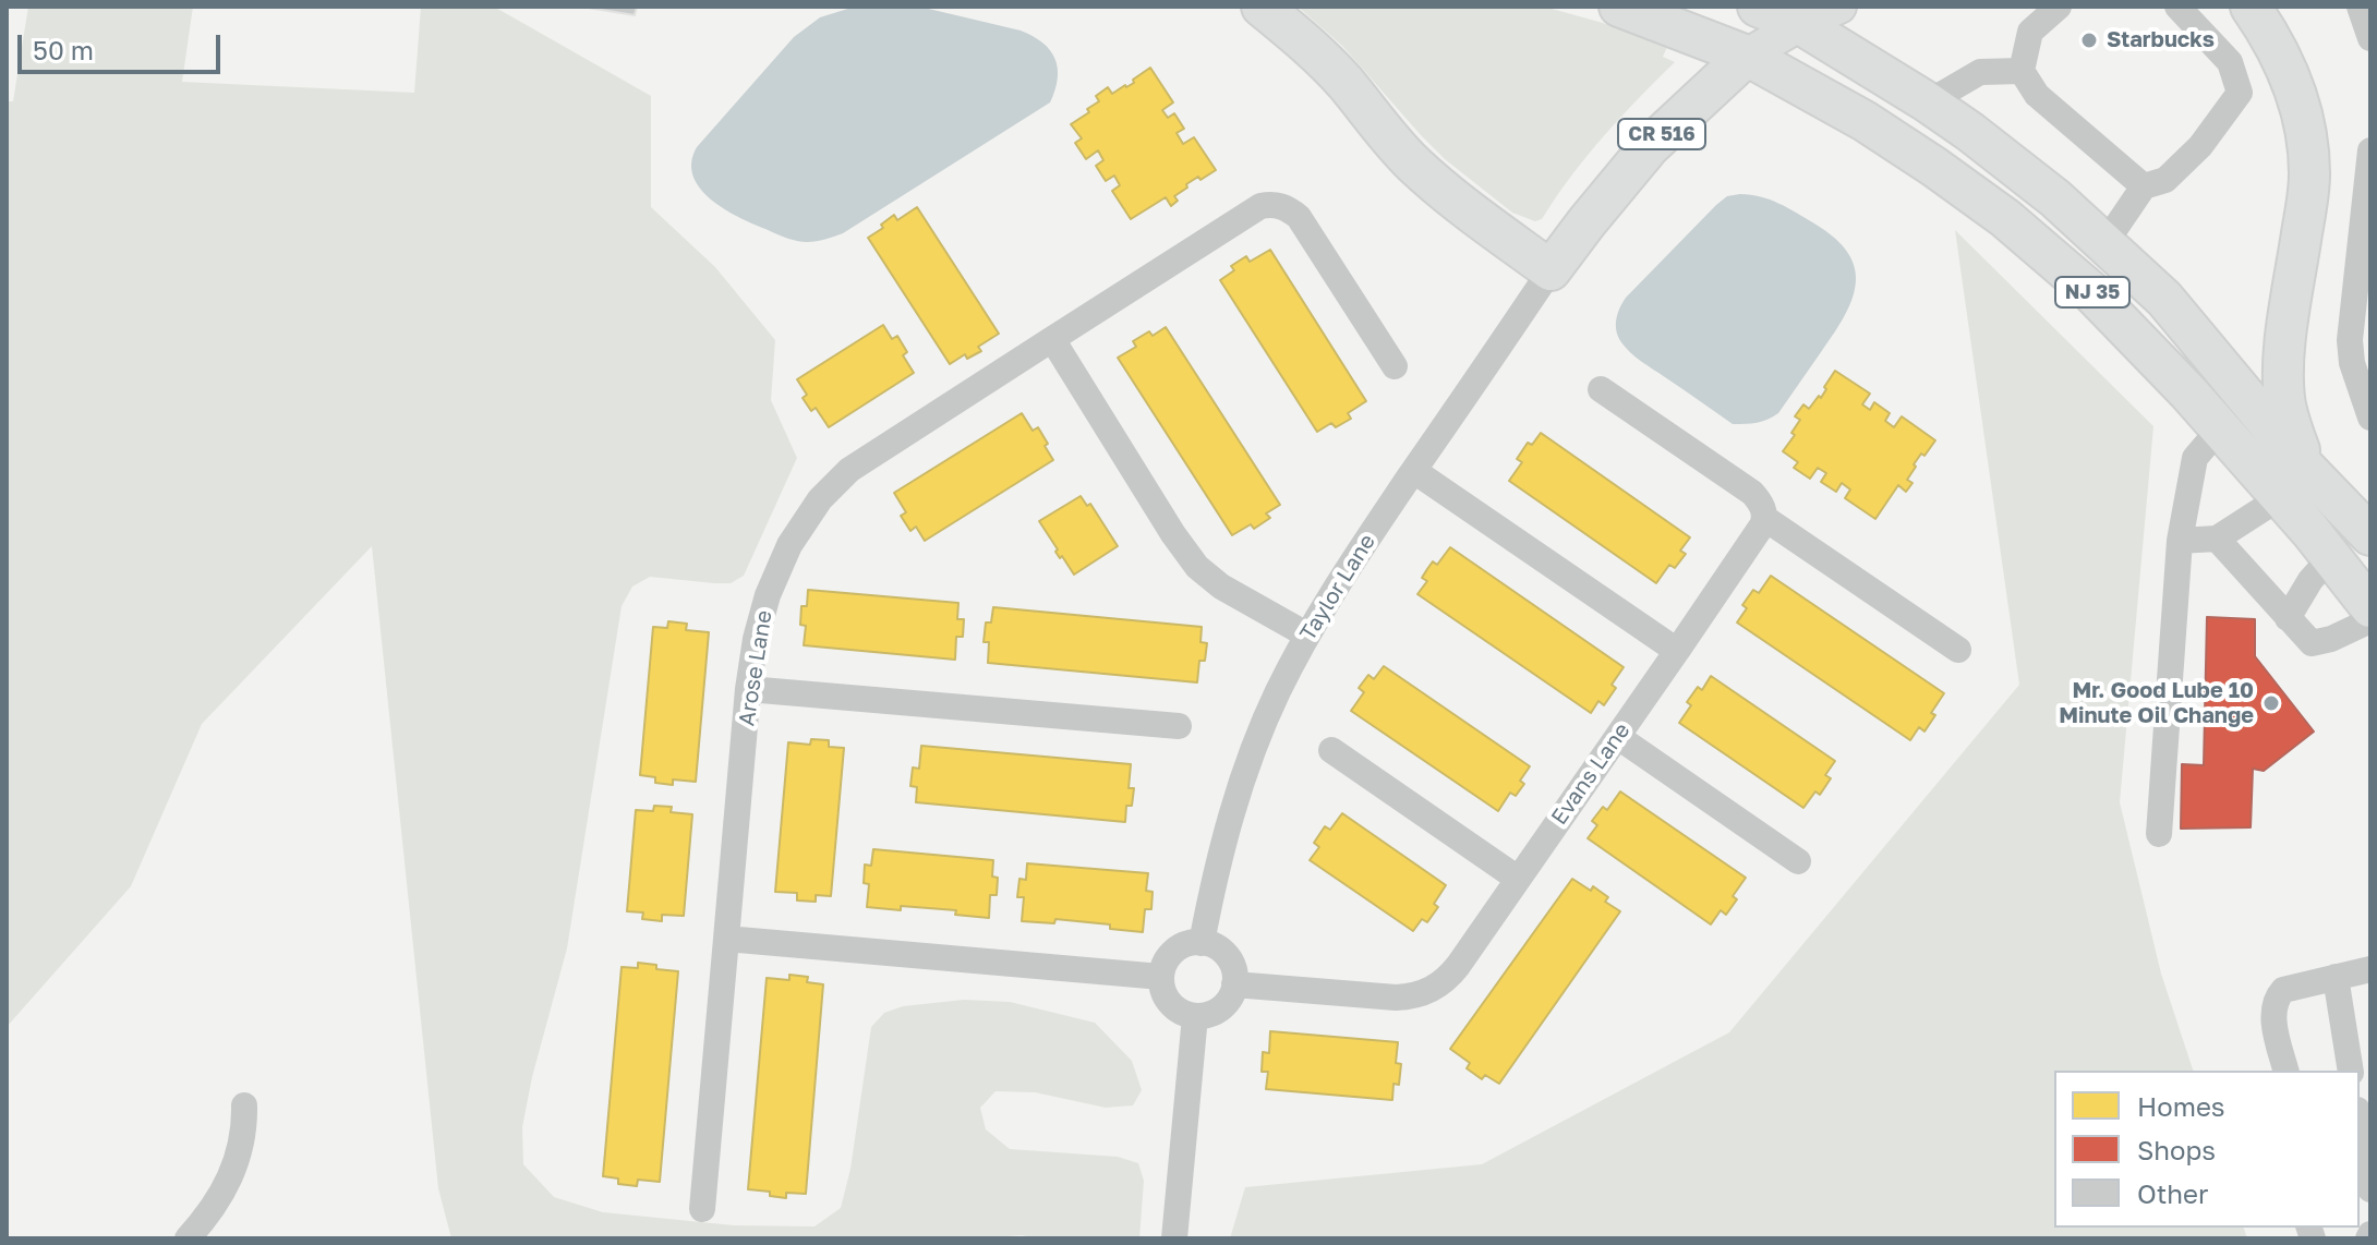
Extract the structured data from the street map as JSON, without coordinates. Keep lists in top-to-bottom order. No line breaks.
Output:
{"streets":{"highway":["CR 516","NJ 35"],"street":["Taylor Lane","Arose Lane","Evans Lane"]},"crossings":[["CR 516","NJ 35"],["CR 516","Taylor Lane"],["Taylor Lane","Evans Lane"]],"places":["Starbucks","Mr. Good Lube 10 Minute Oil Change"],"legend":["Homes","Shops","Other"],"scale_bar":"50 m"}
